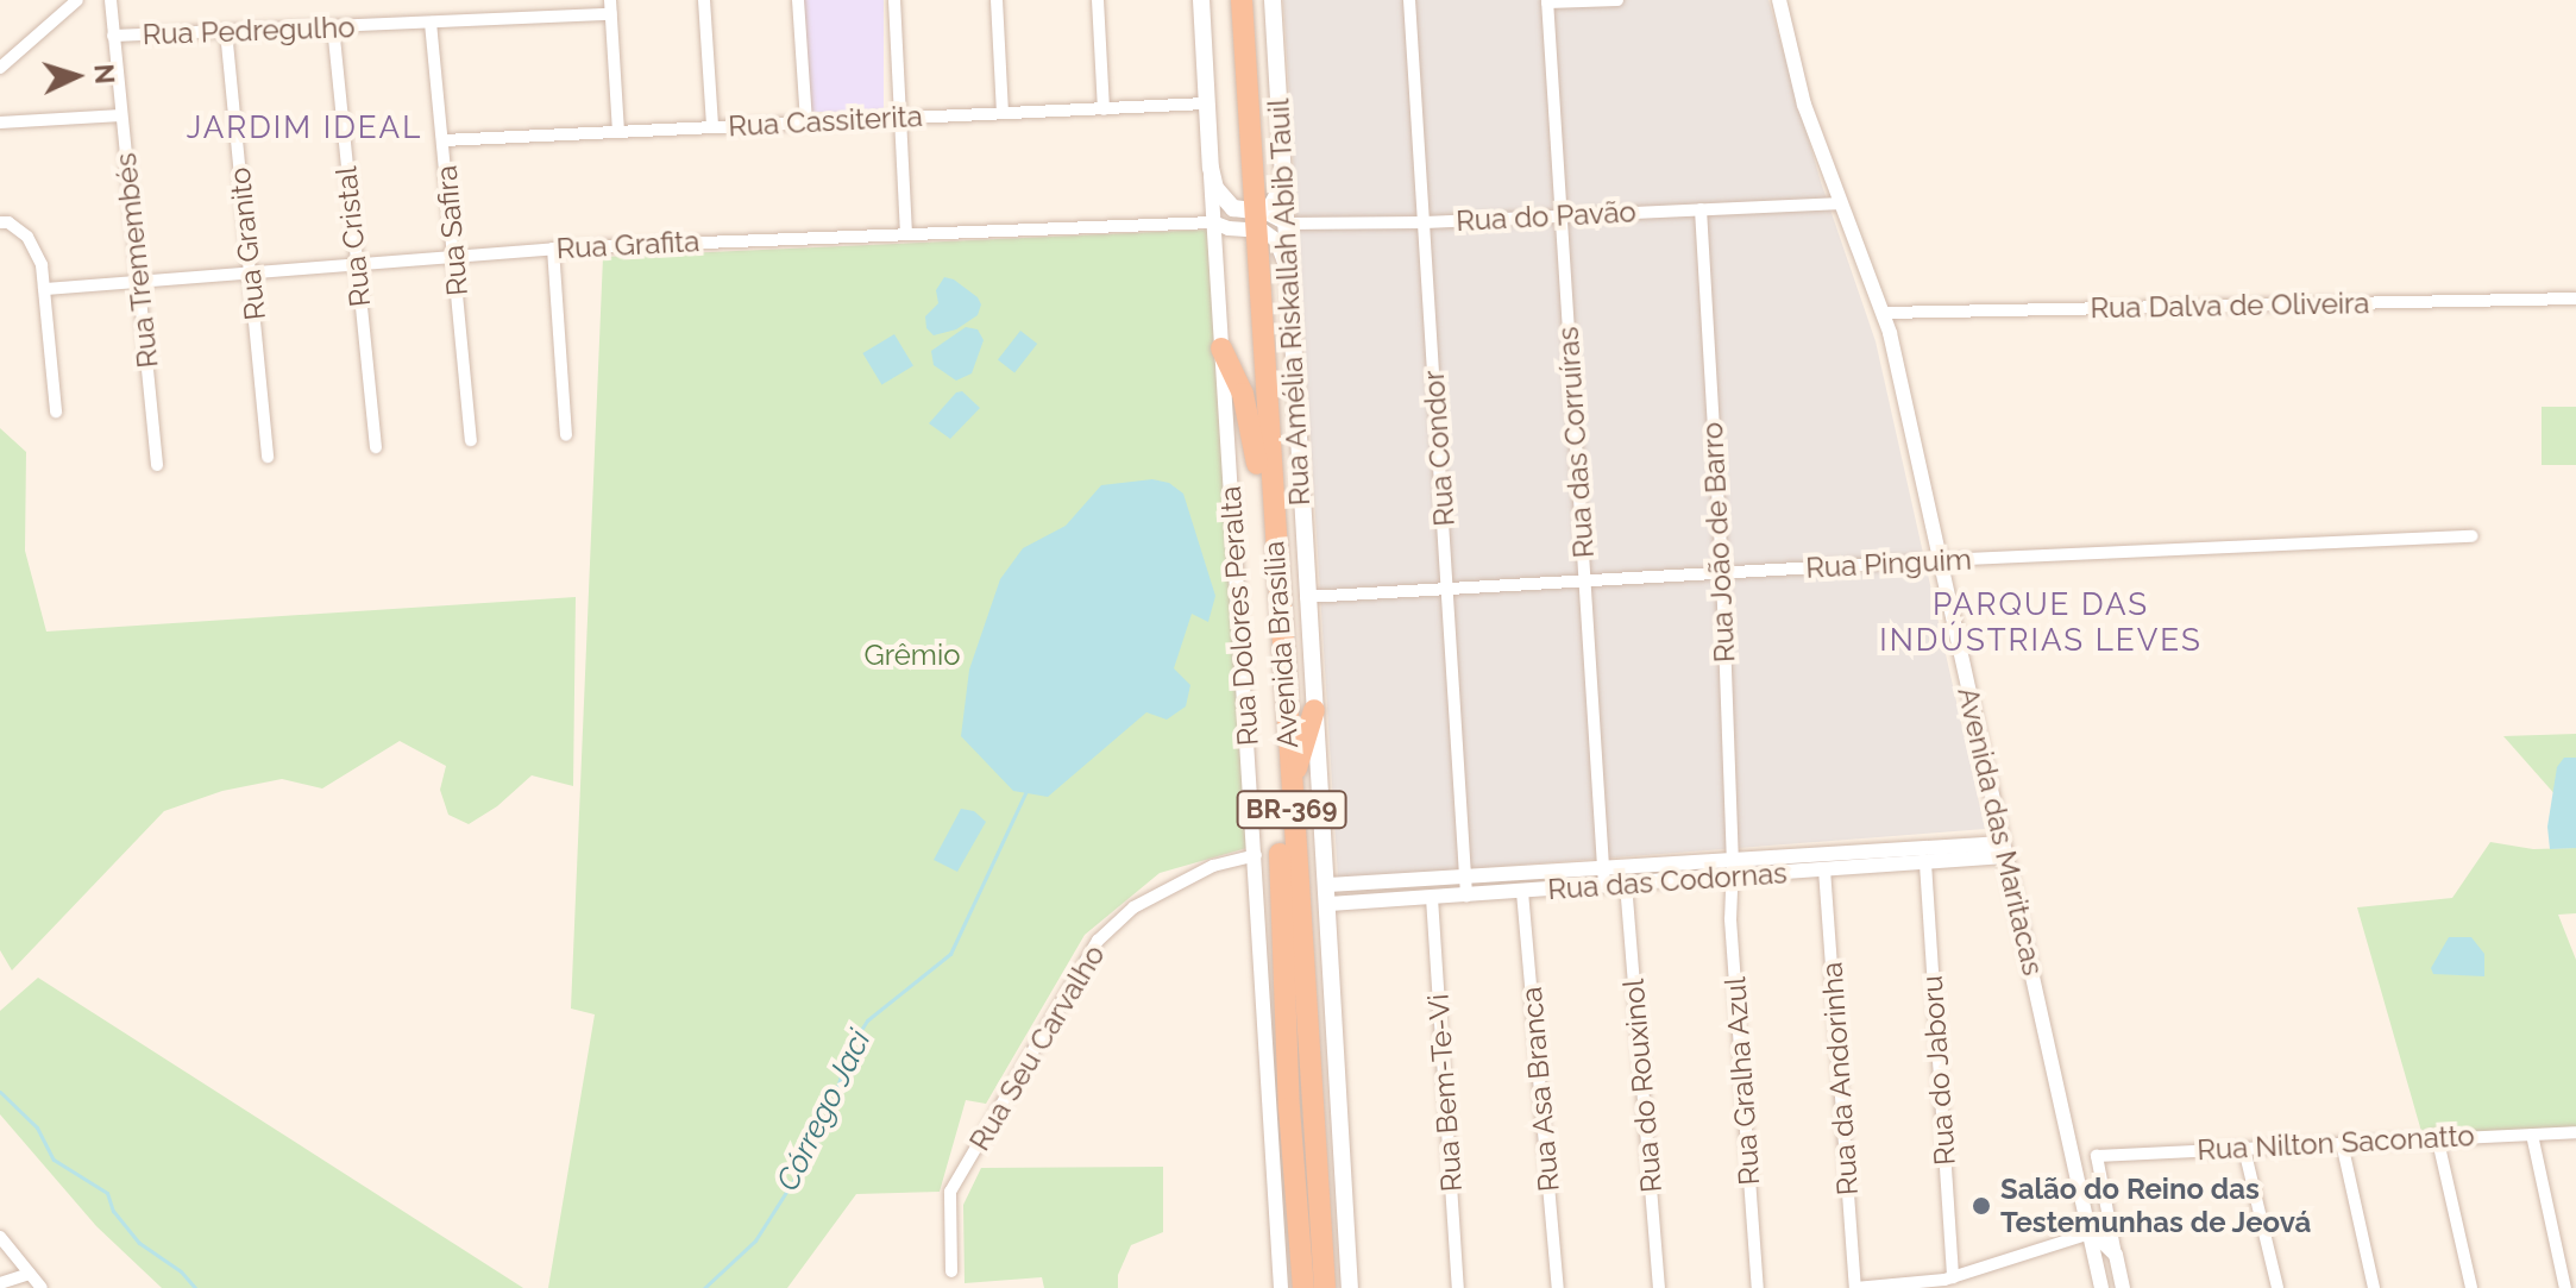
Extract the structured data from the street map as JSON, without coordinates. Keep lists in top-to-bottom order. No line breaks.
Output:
{"streets":{"highway":["Avenida Brasília","BR-369"],"main road":["Rua Amélia Riskallah Abib Tauil","Rua Dolores Peralta"],"street":["Rua Pedregulho","Rua Cassiterita","Rua do Pavão","Rua Safira","Rua Cristal","Rua Granito","Rua Grafita","Rua Tremembés","Rua Dalva de Oliveira","Rua das Corruíras","Rua Condor","Rua João de Barro","Rua Pinguim","Avenida das Maritacas","Rua das Codornas","Rua Seu Carvalho","Rua do Jaboru","Rua da Andorinha","Rua Gralha Azul","Rua do Rouxinol","Rua Asa Branca","Rua Bem-Te-Vi","Rua Nilton Saconatto"]},"crossings":[["Rua Pedregulho","Rua Safira"],["Rua Pedregulho","Rua Cristal"],["Rua Pedregulho","Rua Granito"],["Rua Pedregulho","Rua Tremembés"],["Rua Cassiterita","Rua Safira"],["Rua Cassiterita","Rua Dolores Peralta"],["Rua do Pavão","Rua Amélia Riskallah Abib Tauil"],["Rua do Pavão","Rua das Corruíras"],["Rua do Pavão","Rua Condor"],["Rua do Pavão","Rua João de Barro"],["Rua do Pavão","Avenida Brasília"],["Rua do Pavão","Avenida das Maritacas"],["Rua Safira","Rua Grafita"],["Rua Cristal","Rua Grafita"],["Rua Granito","Rua Grafita"],["Rua Grafita","Rua Tremembés"],["Rua Grafita","Rua Dolores Peralta"],["Rua Amélia Riskallah Abib Tauil","Rua Pinguim"],["Rua Amélia Riskallah Abib Tauil","Rua das Codornas"],["Rua Dalva de Oliveira","Avenida das Maritacas"],["Rua das Corruíras","Rua Pinguim"],["Rua das Corruíras","Rua das Codornas"],["Rua Condor","Rua Pinguim"],["Rua Condor","Rua das Codornas"],["Rua João de Barro","Rua Pinguim"],["Rua João de Barro","Rua das Codornas"],["Rua João de Barro","Rua Gralha Azul"],["Rua Pinguim","Avenida das Maritacas"],["Rua Dolores Peralta","Rua Seu Carvalho"],["Avenida das Maritacas","Rua das Codornas"],["Rua das Codornas","Rua do Jaboru"],["Rua das Codornas","Rua da Andorinha"],["Rua das Codornas","Rua Gralha Azul"],["Rua das Codornas","Rua do Rouxinol"],["Rua das Codornas","Rua Asa Branca"],["Rua das Codornas","Rua Bem-Te-Vi"]],"districts":["JARDIM IDEAL","PARQUE DAS INDÚSTRIAS LEVES"],"water":["Córrego Jaci"],"parks":["Grêmio"],"places":["Salão do Reino das Testemunhas de Jeová"],"north":"right"}
